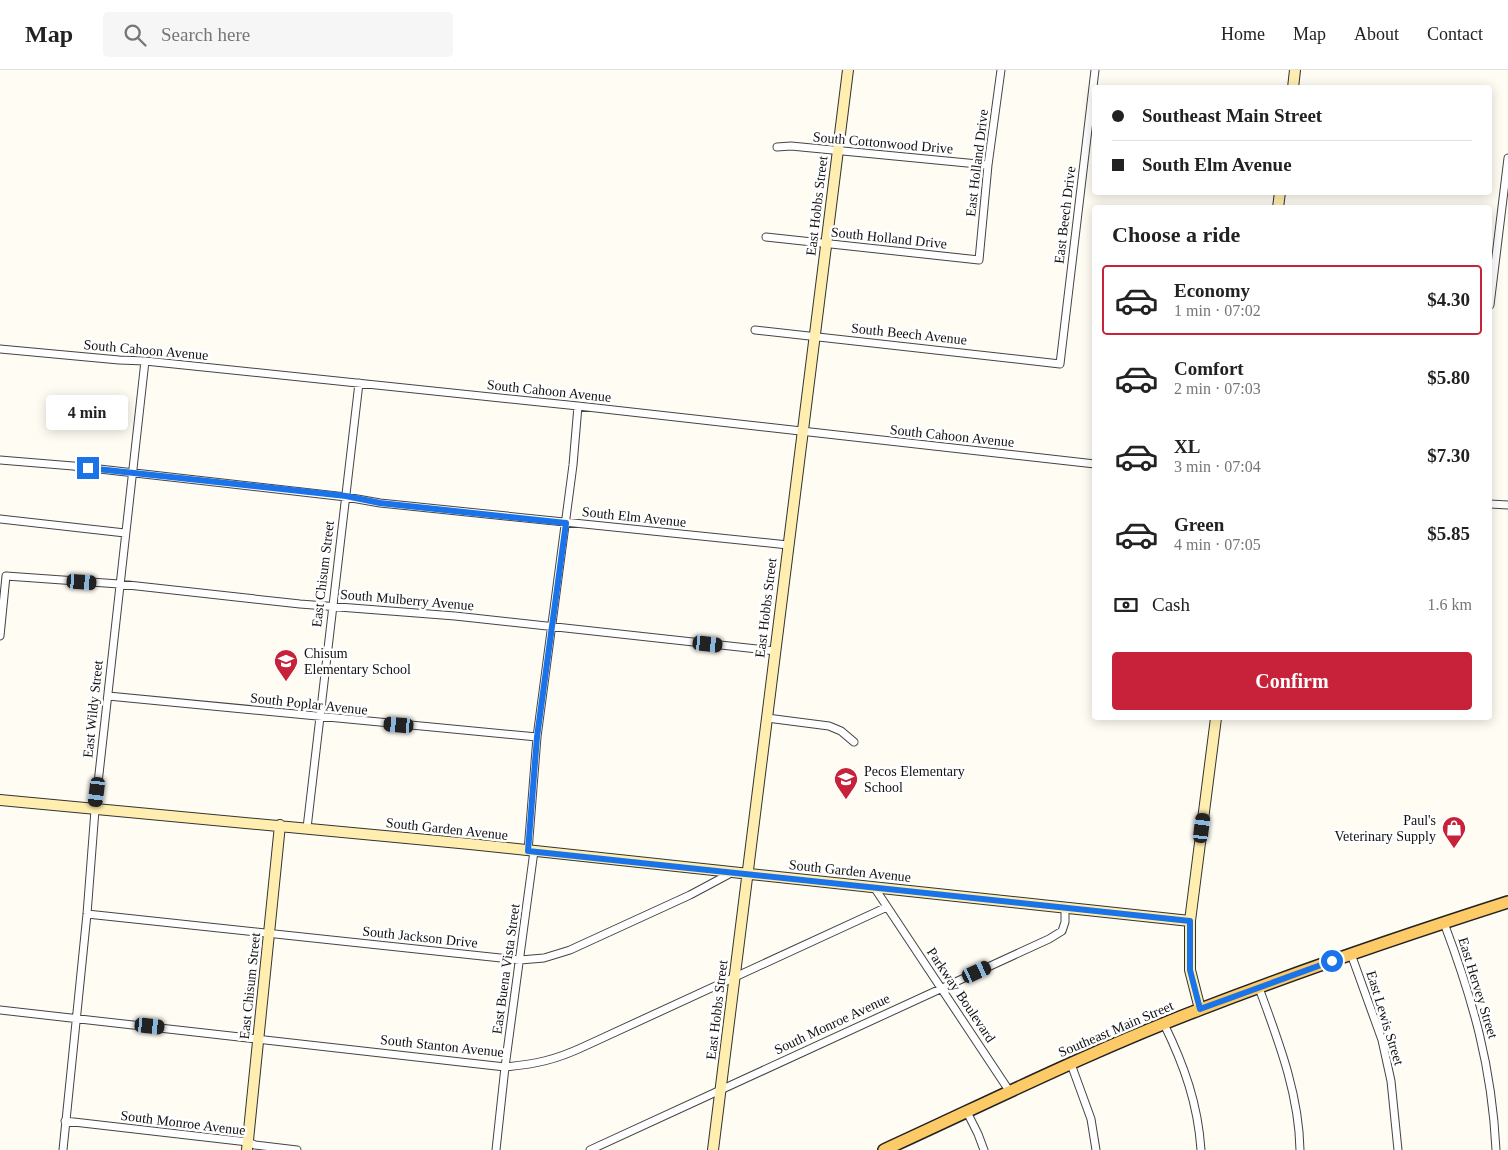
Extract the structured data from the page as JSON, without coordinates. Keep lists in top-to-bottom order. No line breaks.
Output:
{"streets":{"main road":["Southeast Main Street"],"street":["South Cottonwood Drive","East Holland Drive","East Hobbs Street","East Beech Drive","South Holland Drive","South Beech Avenue","South Cahoon Avenue","South Elm Avenue","East Chisum Street","South Mulberry Avenue","South Poplar Avenue","East Wildy Street","South Garden Avenue","South Jackson Drive","East Buena Vista Street","East Hervey Street","Parkway Boulevard","East Lewis Street","South Monroe Avenue","South Stanton Avenue"]},"crossings":[["South Cottonwood Drive","East Holland Drive"],["South Cottonwood Drive","East Hobbs Street"],["East Holland Drive","South Holland Drive"],["East Hobbs Street","South Holland Drive"],["East Hobbs Street","South Beech Avenue"],["East Hobbs Street","South Cahoon Avenue"],["East Hobbs Street","South Elm Avenue"],["East Hobbs Street","South Mulberry Avenue"],["East Hobbs Street","South Garden Avenue"],["East Hobbs Street","South Monroe Avenue"],["East Hobbs Street","South Stanton Avenue"],["East Beech Drive","South Beech Avenue"],["South Cahoon Avenue","East Chisum Street"],["South Cahoon Avenue","East Wildy Street"],["South Cahoon Avenue","East Buena Vista Street"],["South Elm Avenue","East Chisum Street"],["South Elm Avenue","East Wildy Street"],["South Elm Avenue","East Buena Vista Street"],["East Chisum Street","South Mulberry Avenue"],["East Chisum Street","South Poplar Avenue"],["East Chisum Street","South Garden Avenue"],["East Chisum Street","South Jackson Drive"],["East Chisum Street","South Monroe Avenue"],["East Chisum Street","South Stanton Avenue"],["South Mulberry Avenue","East Wildy Street"],["South Mulberry Avenue","East Buena Vista Street"],["South Poplar Avenue","East Wildy Street"],["South Poplar Avenue","East Buena Vista Street"],["East Wildy Street","South Garden Avenue"],["East Wildy Street","South Jackson Drive"],["East Wildy Street","South Monroe Avenue"],["East Wildy Street","South Stanton Avenue"],["South Garden Avenue","South Jackson Drive"],["South Garden Avenue","East Buena Vista Street"],["South Garden Avenue","Parkway Boulevard"],["South Garden Avenue","South Monroe Avenue"],["South Jackson Drive","East Buena Vista Street"],["East Buena Vista Street","South Stanton Avenue"],["East Hervey Street","Southeast Main Street"],["Parkway Boulevard","South Monroe Avenue"],["Parkway Boulevard","Southeast Main Street"],["Parkway Boulevard","South Stanton Avenue"],["East Lewis Street","Southeast Main Street"]],"places":{"school or university":["Chisum Elementary School","Pecos Elementary School"],"shop":["Paul's Veterinary Supply"]},"page":{"header":"Map","search":"Search here","nav":["Home","Map","About","Contact"],"banner":["Southeast Main Street","South Elm Avenue"],"heading":"Choose a ride","list":[{"name":"Economy","note":"1 min · 07:02","value":"$4.30"},{"name":"Comfort","note":"2 min · 07:03","value":"$5.80"},{"name":"XL","note":"3 min · 07:04","value":"$7.30"},{"name":"Green","note":"4 min · 07:05","value":"$5.85"}],"bubble":"4 min","pay":["Cash","1.6 km"],"buttons":"Confirm"}}
